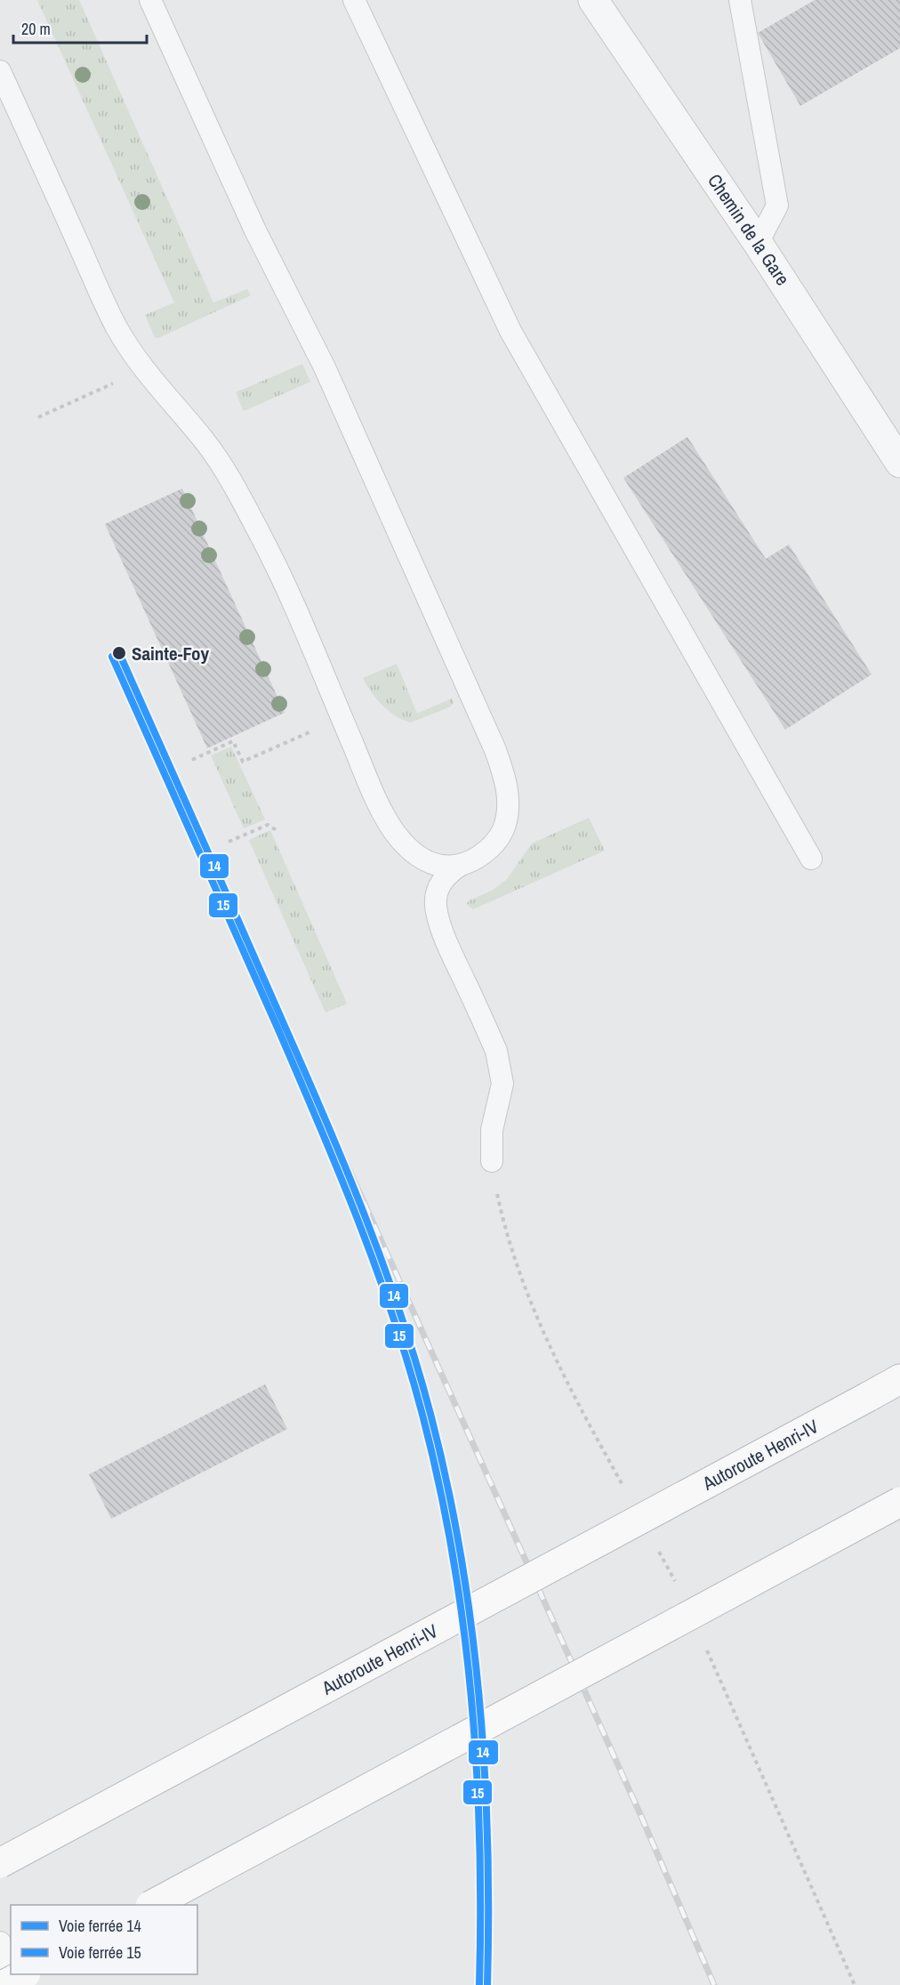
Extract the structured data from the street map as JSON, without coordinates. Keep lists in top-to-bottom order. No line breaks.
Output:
{"streets":{"highway":["Autoroute Henri-IV"],"street":["Chemin de la Gare"]},"places":["Sainte-Foy"],"lines":["rail line 14","rail line 15"],"legend":["Voie ferrée 14","Voie ferrée 15"],"scale_bar":"20 m"}
